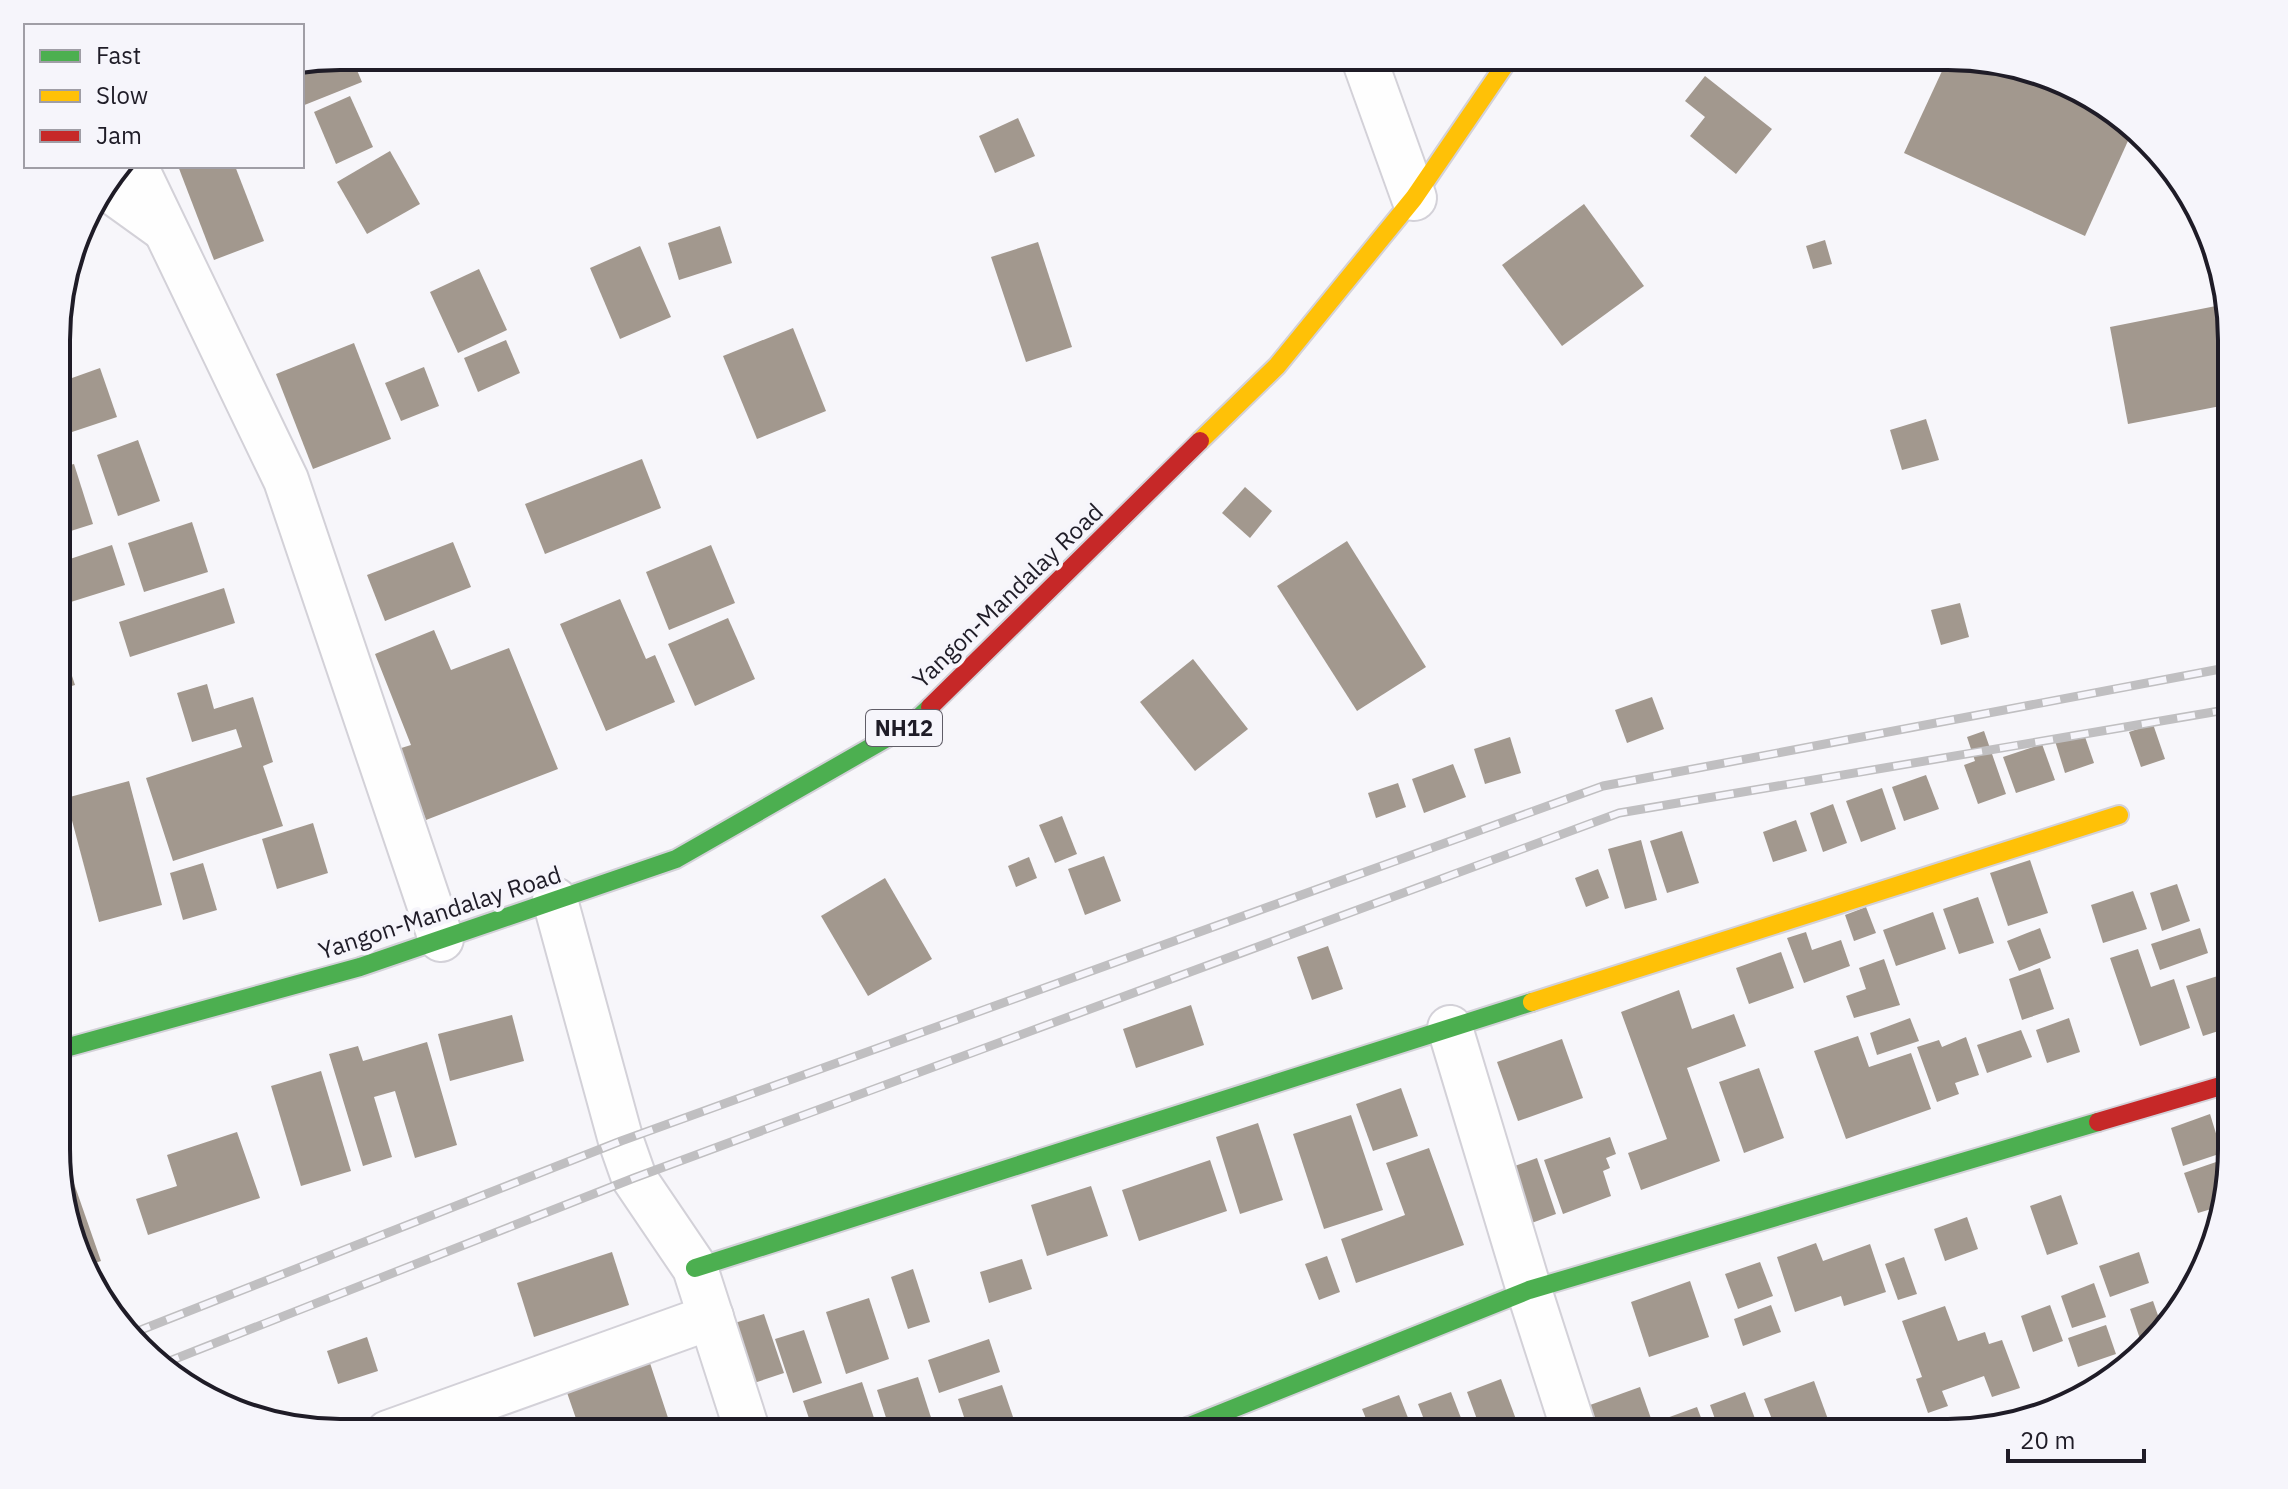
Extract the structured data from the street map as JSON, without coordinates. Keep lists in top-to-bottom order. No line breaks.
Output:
{"streets":{"main road":["Yangon-Mandalay Road","NH12"]},"legend":["Fast","Slow","Jam"],"scale_bar":"20 m"}
